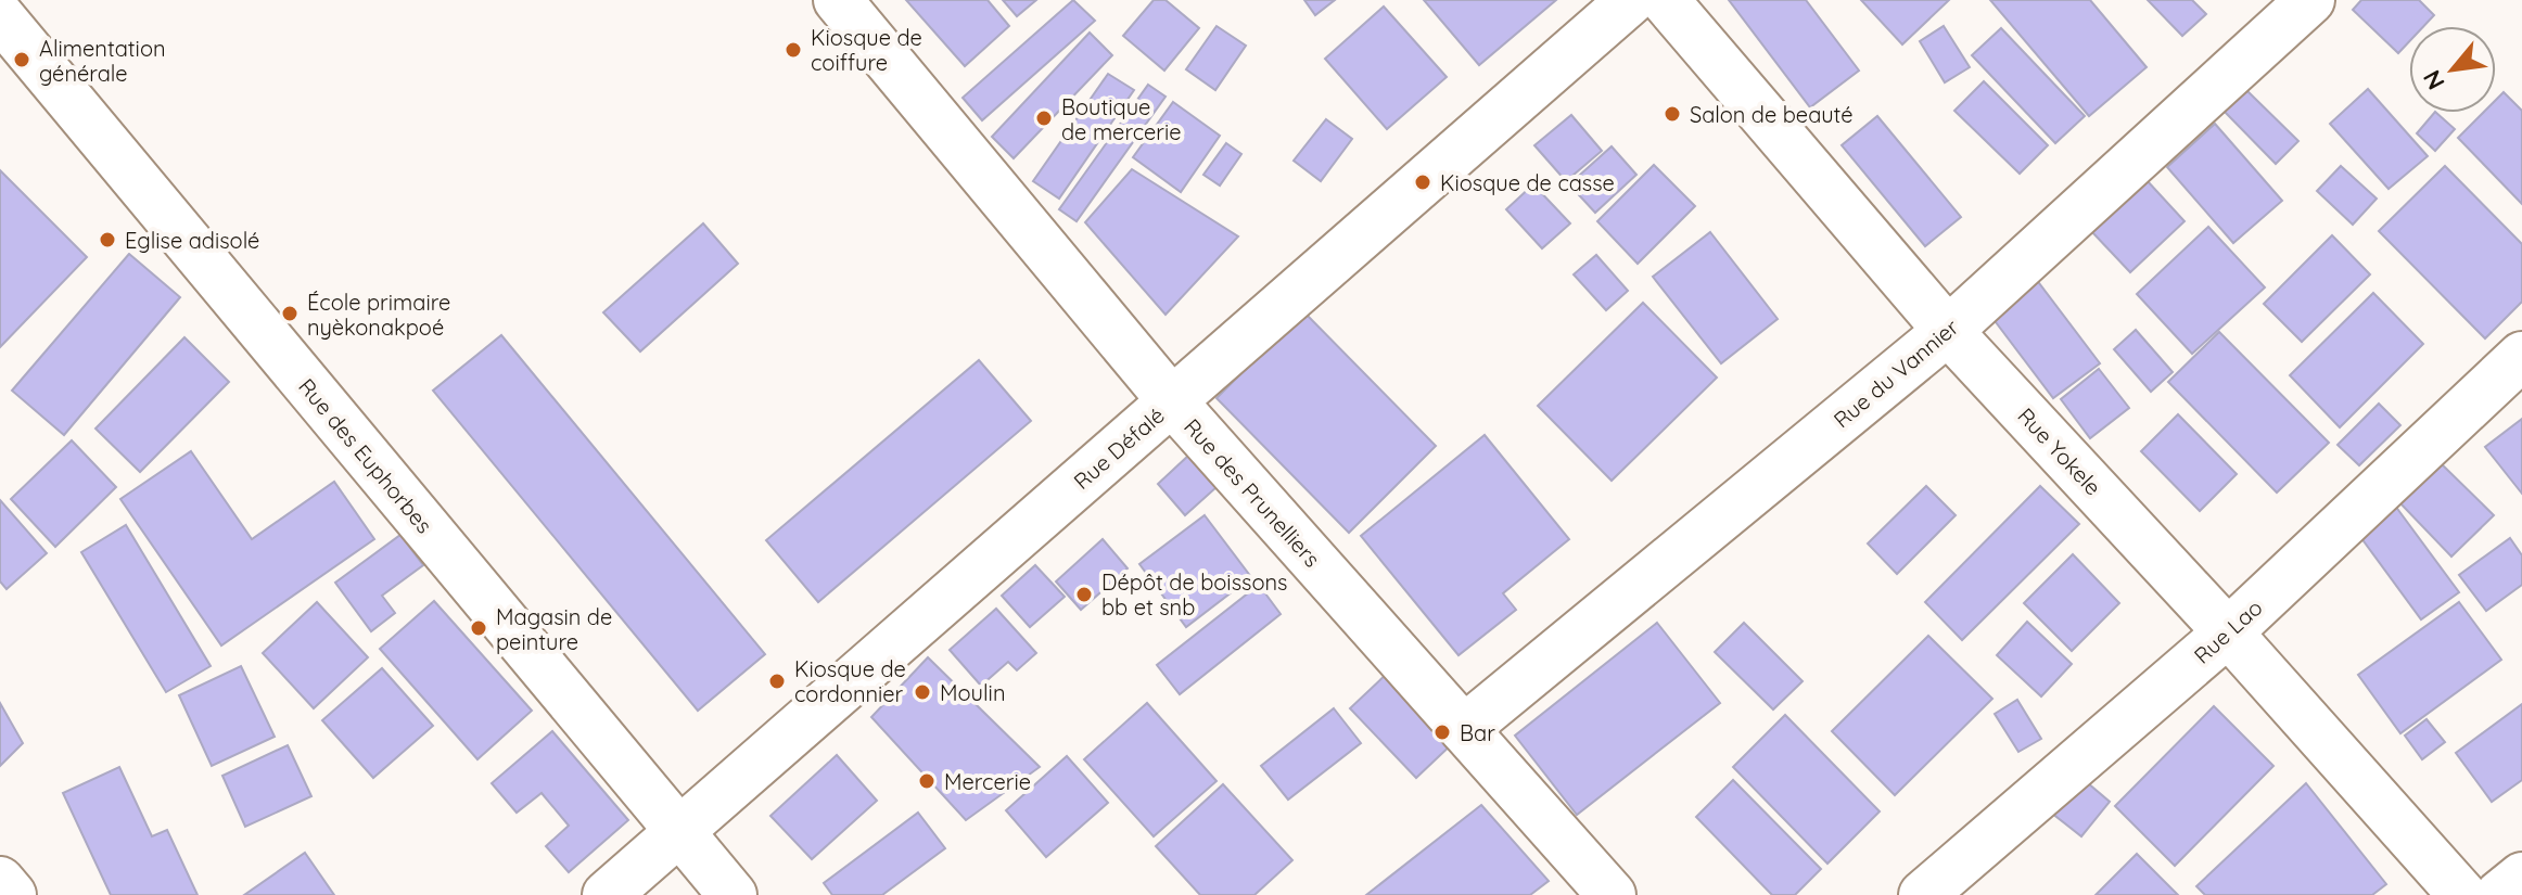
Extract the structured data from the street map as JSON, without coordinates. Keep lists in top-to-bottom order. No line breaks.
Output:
{"streets":{"street":["Rue du Vannier","Rue Défalé","Rue Yokele","Rue des Euphorbes","Rue des Prunelliers","Rue Lao"]},"crossings":[["Rue du Vannier","Rue Yokele"],["Rue du Vannier","Rue des Prunelliers"],["Rue Défalé","Rue des Euphorbes"],["Rue Défalé","Rue des Prunelliers"],["Rue Yokele","Rue Lao"]],"places":["Kiosque de coiffure","Alimentation générale","Salon de beauté","Boutique de mercerie","Kiosque de casse","Eglise adisolé","École primaire nyèkonakpoé","Dépôt de boissons bb et snb","Magasin de peinture","Kiosque de cordonnier","Moulin","Bar","Mercerie"],"north":"bottom left"}
